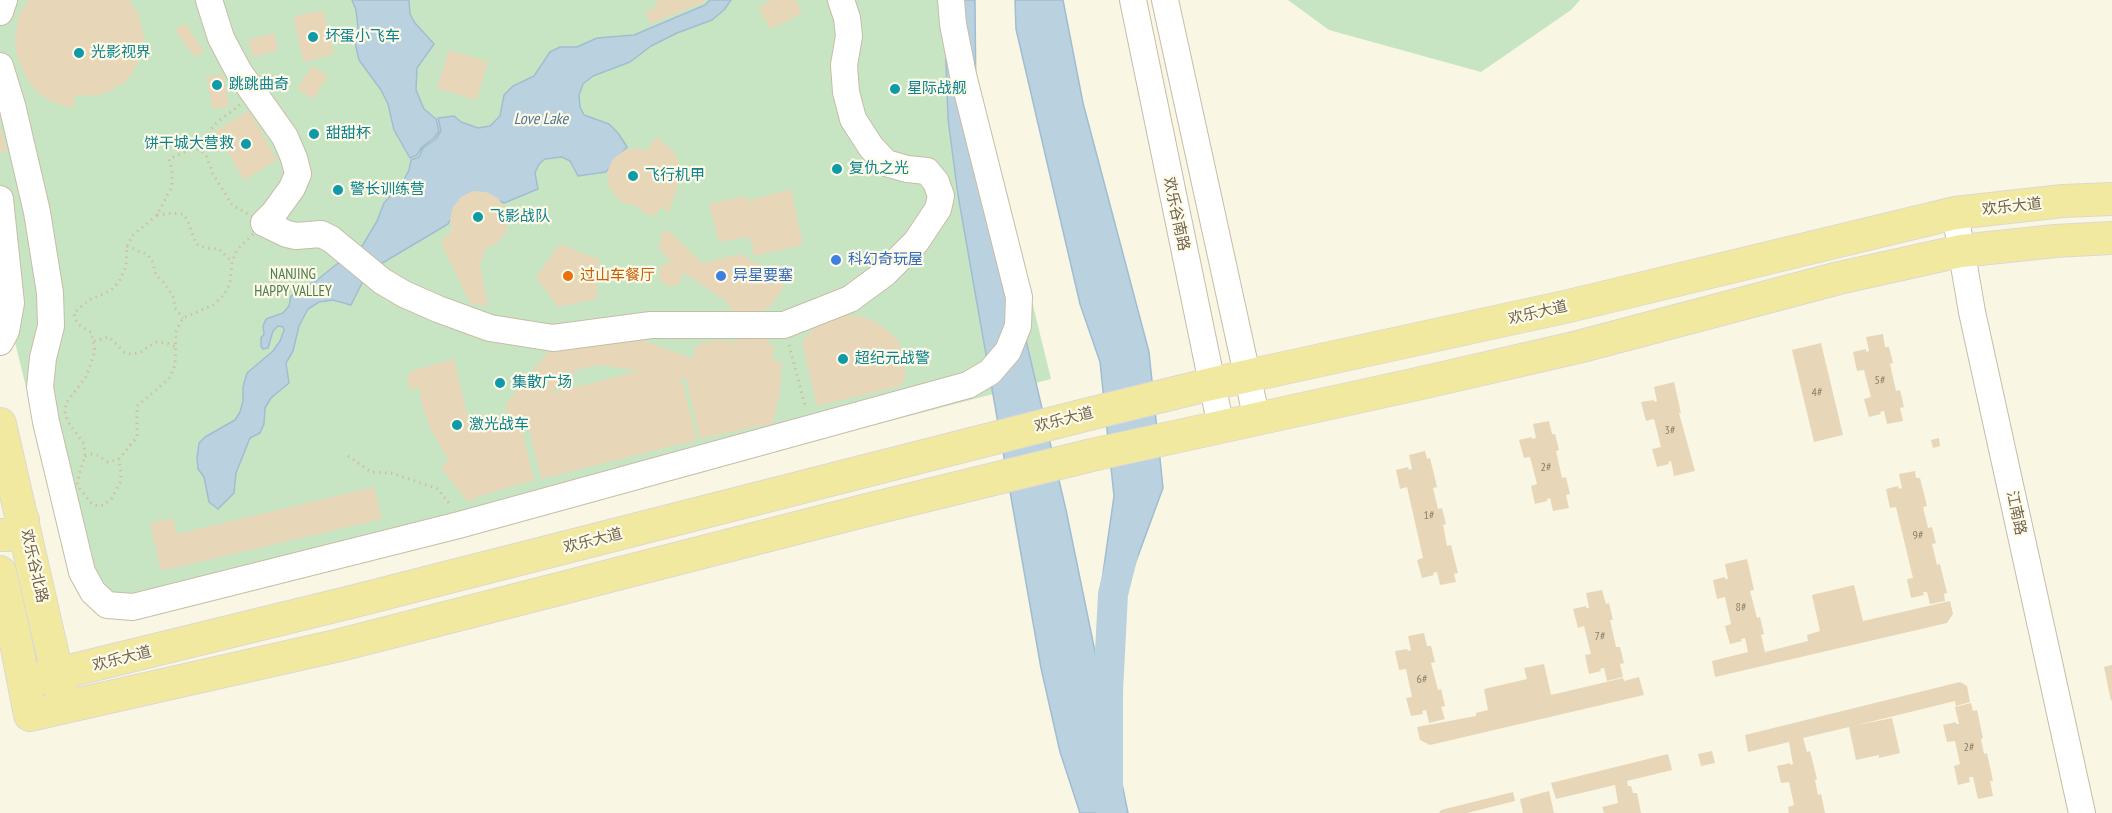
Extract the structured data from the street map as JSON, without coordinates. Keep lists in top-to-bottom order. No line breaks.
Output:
{"streets":{"main road":["欢乐大道","欢乐谷北路"],"street":["欢乐谷南路","江南路"]},"crossings":[["欢乐大道","欢乐谷南路"],["欢乐大道","江南路"],["欢乐大道","欢乐谷北路"]],"water":["Love Lake"],"parks":["NANJING HAPPY VALLEY"],"places":["坏蛋小飞车","光影视界","跳跳曲奇","星际战舰","甜甜杯","饼干城大营救","复仇之光","飞行机甲","警长训练营","飞影战队","科幻奇玩屋","过山车餐厅","异星要塞","超纪元战警","集散广场","激光战车"],"house_numbers":["5#","4#","3#","2#","1#","9#","8#","7#","6#","2#"]}
